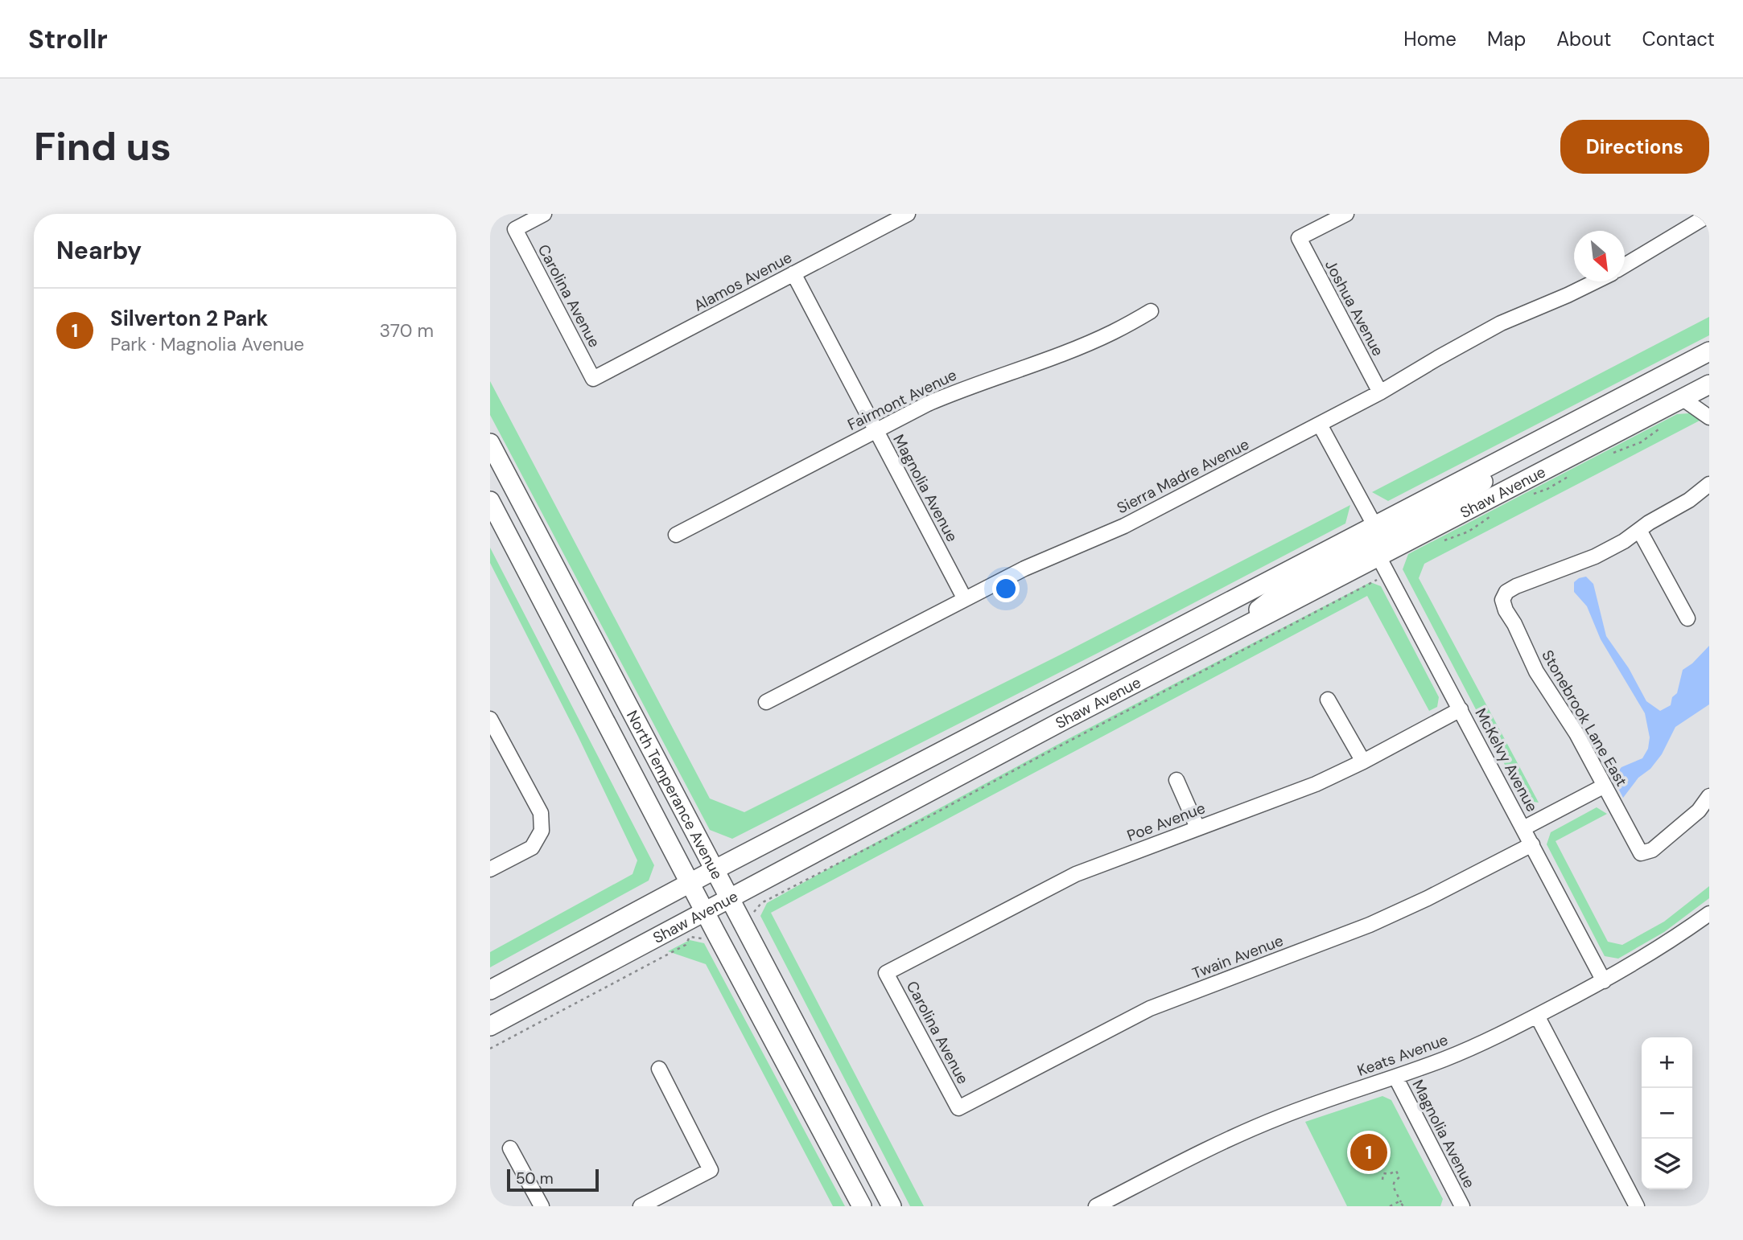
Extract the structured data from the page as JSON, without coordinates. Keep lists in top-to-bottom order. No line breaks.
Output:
{"streets":{"main road":["Shaw Avenue","North Temperance Avenue"],"street":["Alamos Avenue","Carolina Avenue","Joshua Avenue","Fairmont Avenue","Sierra Madre Avenue","Magnolia Avenue","Stonebrook Lane East","McKelvy Avenue","Poe Avenue","Twain Avenue","Keats Avenue"]},"crossings":[["Alamos Avenue","Carolina Avenue"],["Alamos Avenue","Magnolia Avenue"],["Carolina Avenue","Poe Avenue"],["Carolina Avenue","Twain Avenue"],["Joshua Avenue","Sierra Madre Avenue"],["Fairmont Avenue","Magnolia Avenue"],["Sierra Madre Avenue","Magnolia Avenue"],["Magnolia Avenue","Keats Avenue"],["Shaw Avenue","McKelvy Avenue"],["Shaw Avenue","North Temperance Avenue"],["McKelvy Avenue","Poe Avenue"],["McKelvy Avenue","Twain Avenue"],["McKelvy Avenue","Keats Avenue"]],"scale_bar":"50 m","north":"bottom right","page":{"header":"Strollr","nav":["Home","Map","About","Contact"],"buttons":"Directions","title":"Find us","heading":"Nearby","list":[{"mark":"1","name":"Silverton 2 Park","note":"Park · Magnolia Avenue","value":"370 m"}],"map_buttons":["+","−"],"pins":"1","scale":"50 m"}}
